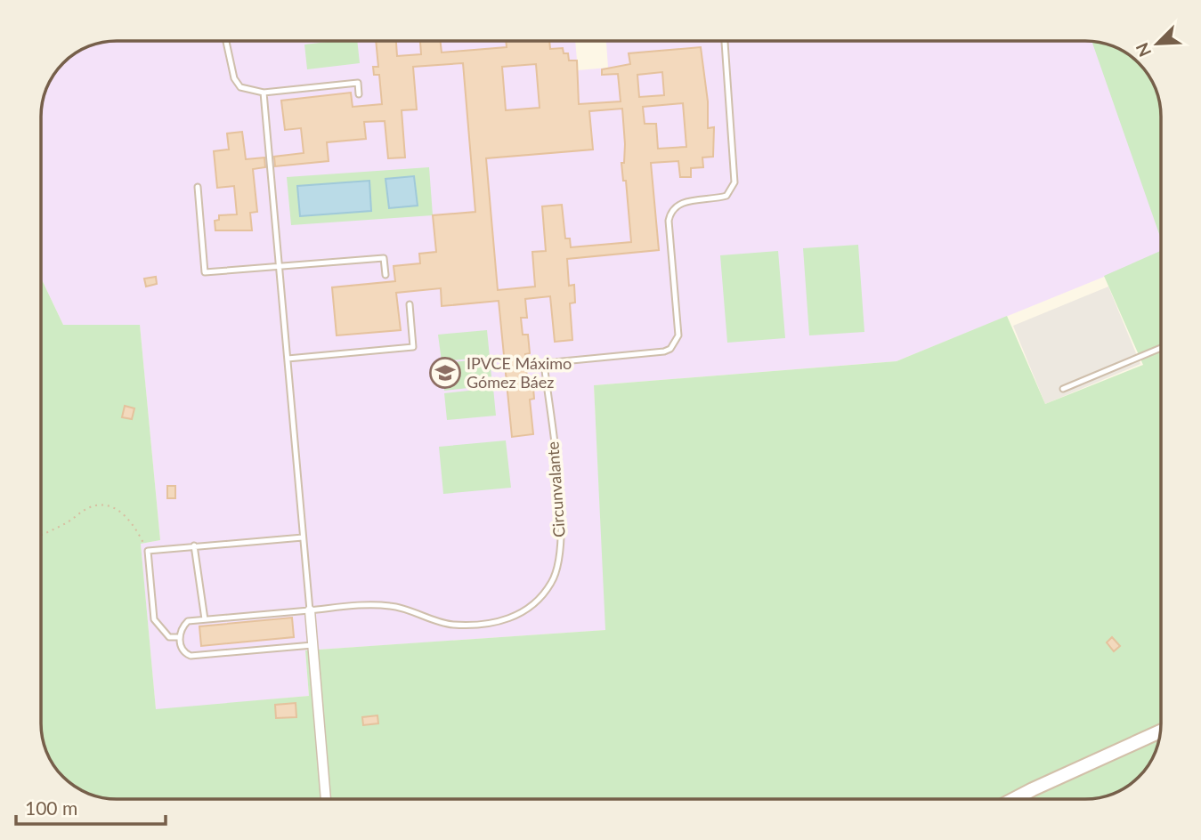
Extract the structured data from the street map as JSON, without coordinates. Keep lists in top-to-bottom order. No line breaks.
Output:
{"streets":{"lane":["Circunvalante"]},"places":{"school or university":["IPVCE Máximo Gómez Báez"]},"scale_bar":"100 m","north":"bottom left"}
